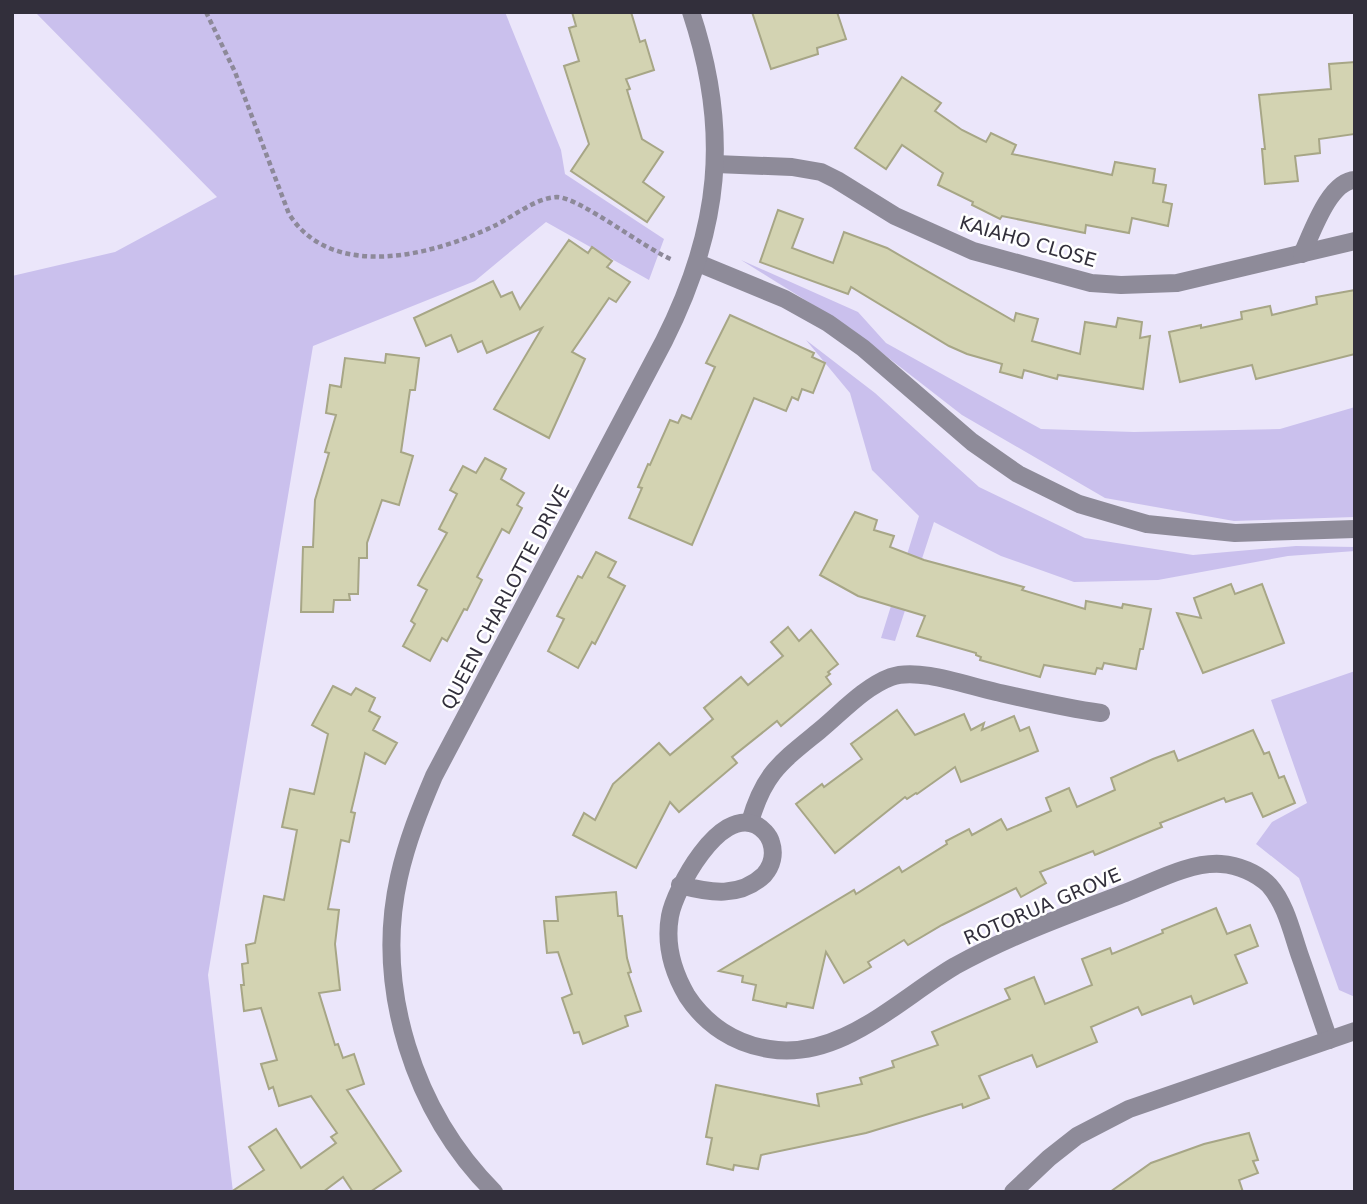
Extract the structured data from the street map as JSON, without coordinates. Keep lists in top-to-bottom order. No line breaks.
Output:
{"streets":{"street":["KAIAHO CLOSE","QUEEN CHARLOTTE DRIVE","ROTORUA GROVE"]},"crossings":[["KAIAHO CLOSE","QUEEN CHARLOTTE DRIVE"]]}
